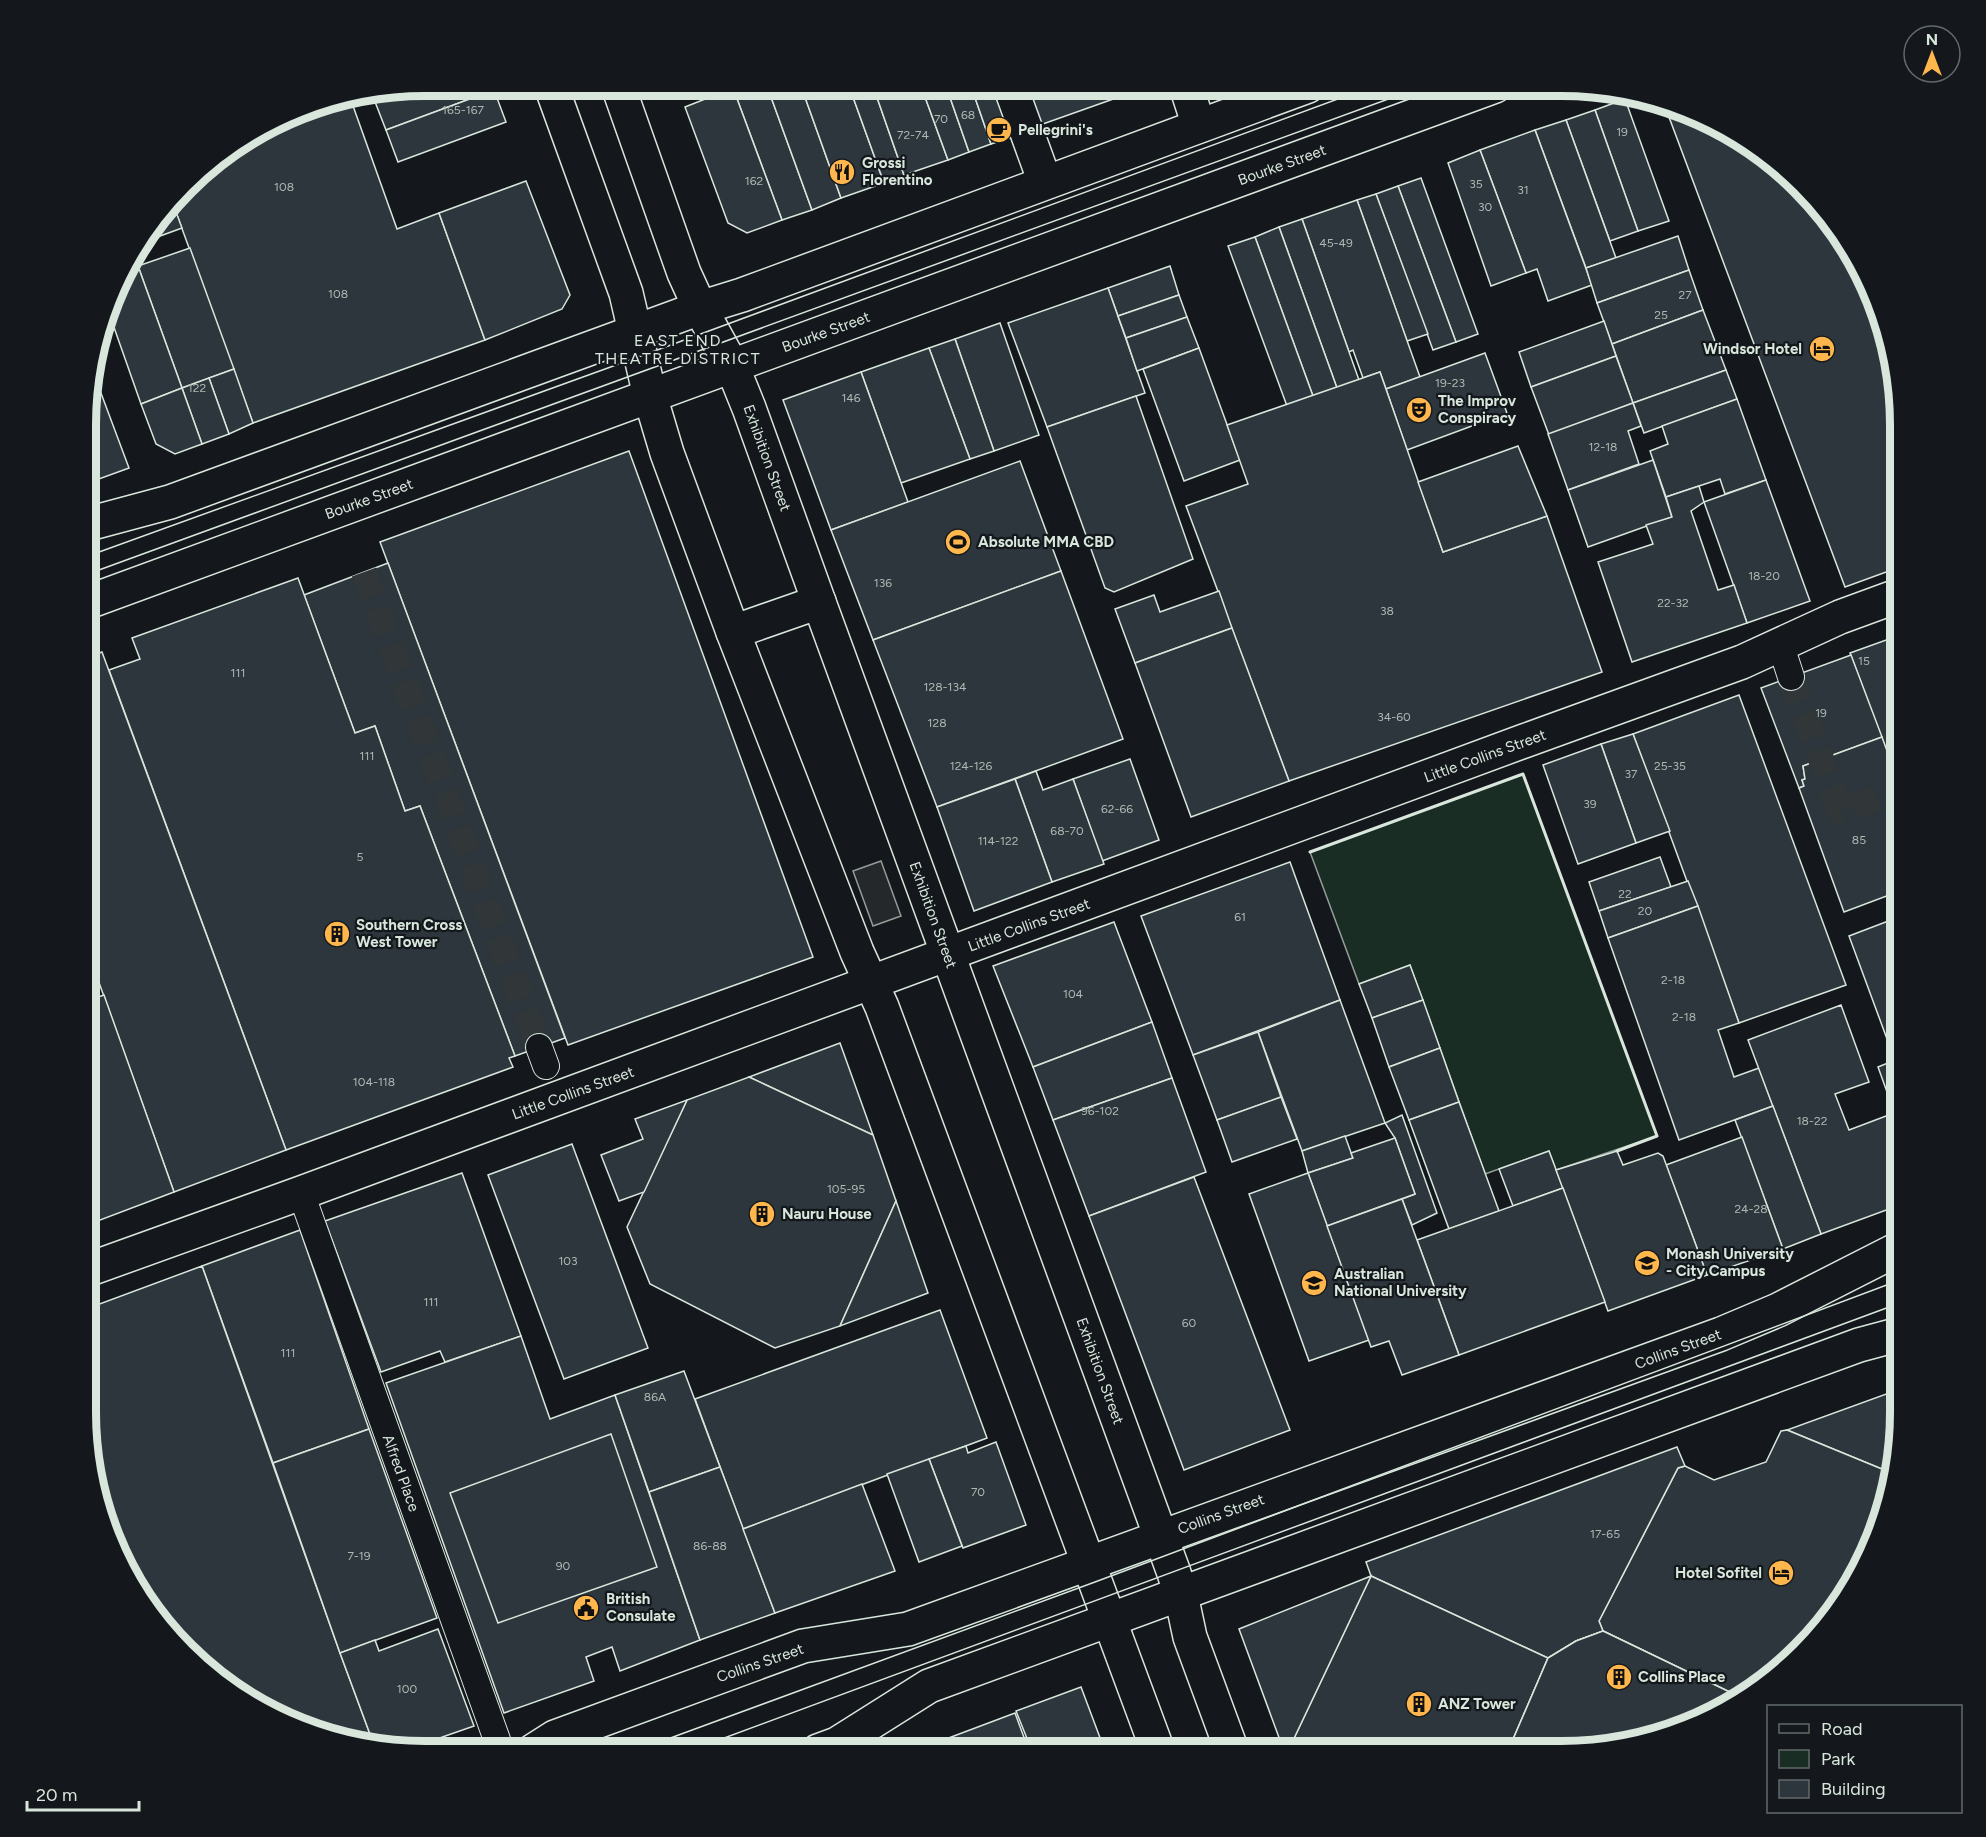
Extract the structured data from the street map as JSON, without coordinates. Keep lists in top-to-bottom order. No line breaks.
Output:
{"streets":{"street":["Bourke Street","Exhibition Street","Little Collins Street","Collins Street","Alfred Place"]},"crossings":[["Bourke Street","Exhibition Street"],["Exhibition Street","Little Collins Street"],["Exhibition Street","Collins Street"],["Little Collins Street","Alfred Place"]],"districts":["EAST END THEATRE DISTRICT"],"places":{"cafe":["Pellegrini's"],"restaurant":["Grossi Florentino"],"hotel":["Windsor Hotel","Hotel Sofitel"],"theatre":["The Improv Conspiracy"],"sports":["Absolute MMA CBD"],"building":["Southern Cross West Tower","Nauru House","Collins Place","ANZ Tower"],"school or university":["Monash University - City Campus","Australian National University"],"public building":["British Consulate"]},"house_numbers":["165-167","68","70","19","72-74","162","35","108","31","30","45-49","108","27","25","19-23","122","146","12-18","18-20","136","22-32","38","15","111","128-134","19","34-60","128","111","124-126","25-35","37","39","62-66","68-70","85","114-122","5","22","20","61","2-18","104","2-18","104-118","96-102","18-22","105-95","24-28","103","111","60","111","86A","70","17-65","86-88","7-19","90","100"],"legend":["Road","Park","Building"],"scale_bar":"20 m","north":"top"}
